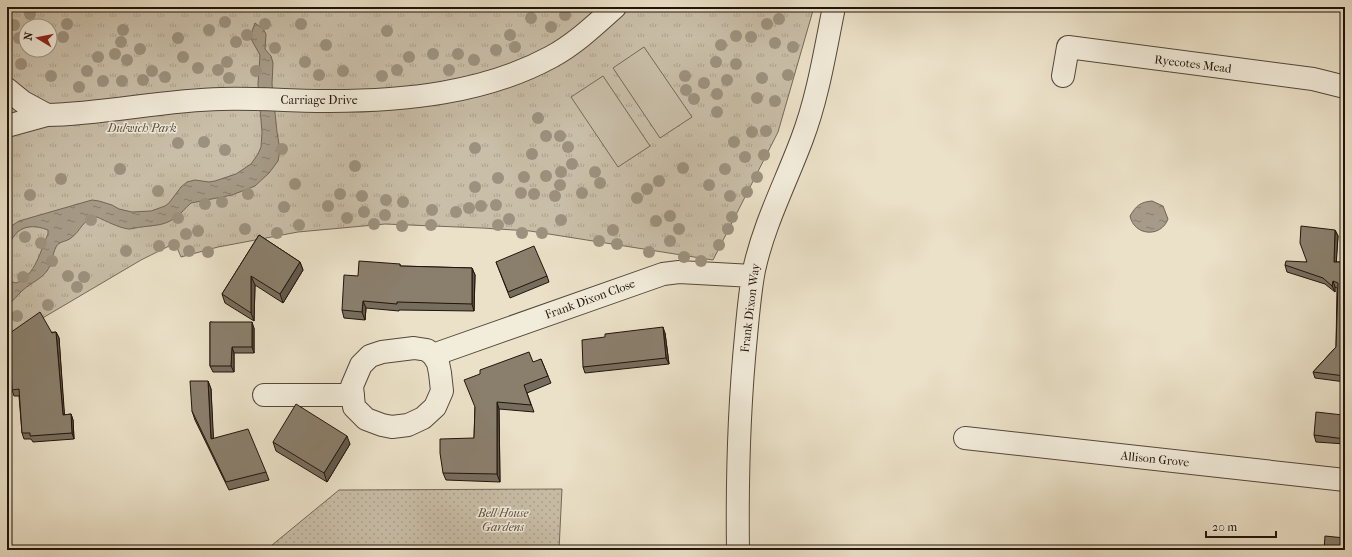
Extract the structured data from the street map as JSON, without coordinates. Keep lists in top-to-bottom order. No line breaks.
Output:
{"streets":{"street":["Ryecotes Mead","Carriage Drive","Frank Dixon Close","Frank Dixon Way","Allison Grove"]},"crossings":[["Frank Dixon Close","Frank Dixon Way"]],"parks":["Dulwich Park","Bell House Gardens"],"scale_bar":"20 m","north":"left"}
